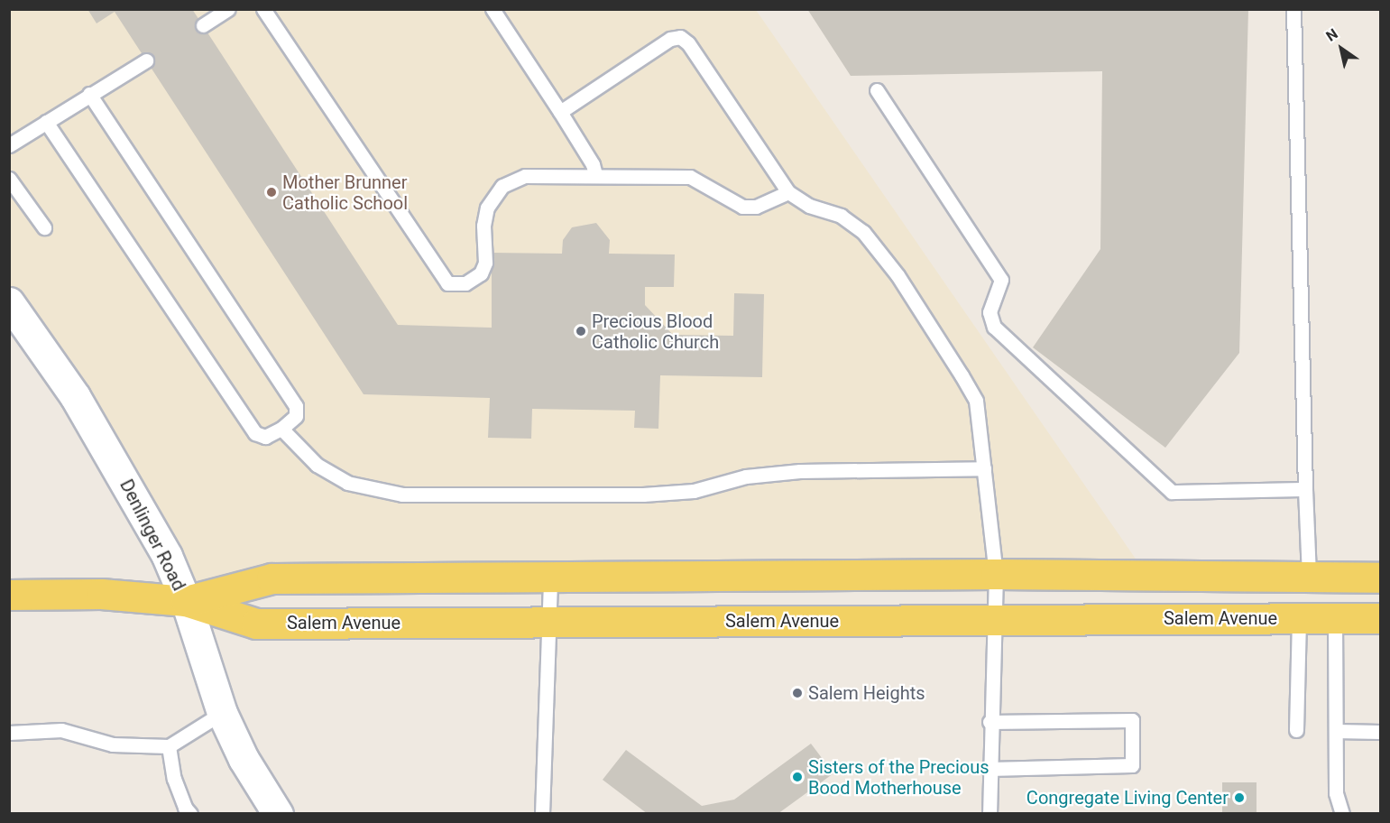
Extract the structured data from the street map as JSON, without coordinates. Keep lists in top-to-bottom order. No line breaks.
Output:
{"streets":{"main road":["Salem Avenue"],"street":["Denlinger Road"]},"crossings":[["Denlinger Road","Salem Avenue"]],"places":["Mother Brunner Catholic School","Precious Blood Catholic Church","Salem Heights","Sisters of the Precious Bood Motherhouse","Congregate Living Center"],"north":"top left"}
